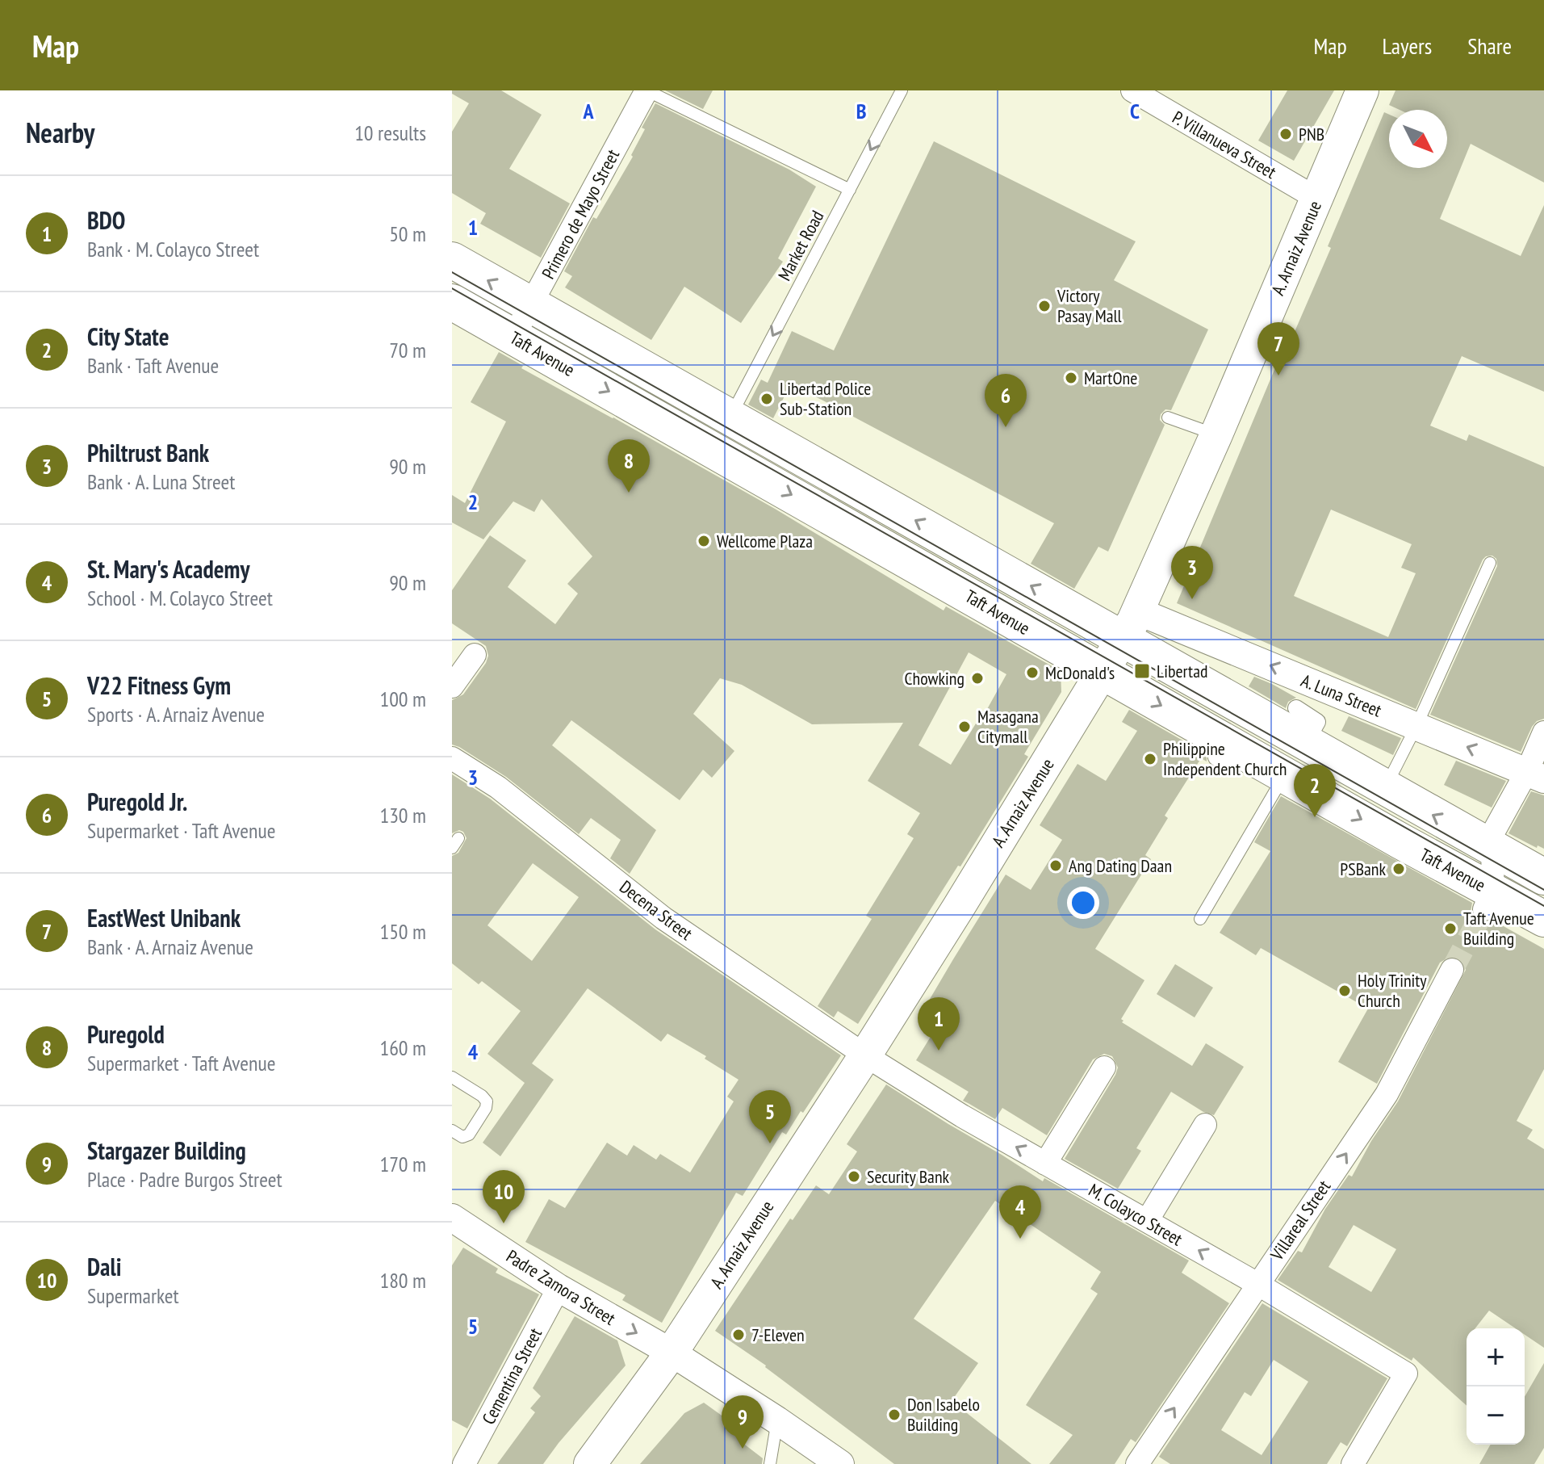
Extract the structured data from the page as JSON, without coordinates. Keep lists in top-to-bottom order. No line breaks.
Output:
{"streets":{"main road":["A. Arnaiz Avenue","Taft Avenue"],"street":["P. Villanueva Street","Primero de Mayo Street","A. Luna Street","Decena Street","M. Colayco Street","Villareal Street","Padre Zamora Street","Cementina Street"],"lane":["Market Road"]},"crossings":[["P. Villanueva Street","A. Arnaiz Avenue"],["Primero de Mayo Street","Taft Avenue"],["Market Road","Taft Avenue"],["A. Arnaiz Avenue","Taft Avenue"],["A. Arnaiz Avenue","A. Luna Street"],["A. Arnaiz Avenue","Decena Street"],["A. Arnaiz Avenue","M. Colayco Street"],["A. Arnaiz Avenue","Padre Zamora Street"],["Taft Avenue","A. Luna Street"],["Decena Street","M. Colayco Street"],["M. Colayco Street","Villareal Street"],["Padre Zamora Street","Cementina Street"]],"one_way":["Market Road","A. Luna Street","M. Colayco Street","Villareal Street"],"places":{"other":["PNB","Victory Pasay Mall","MartOne","Libertad Police Sub-Station","Wellcome Plaza","McDonald's","Chowking","Masagana Citymall","Philippine Independent Church","Ang Dating Daan","PSBank","Taft Avenue Building","Holy Trinity Church","Security Bank","7-Eleven","Don Isabelo Building"],"transit":["Libertad"]},"north":"bottom right","page":{"header":"Map","nav":["Map","Layers","Share"],"heading":["Nearby","10 results"],"list":[{"mark":"1","name":"BDO","note":"Bank · M. Colayco Street","value":"50 m"},{"mark":"2","name":"City State","note":"Bank · Taft Avenue","value":"70 m"},{"mark":"3","name":"Philtrust Bank","note":"Bank · A. Luna Street","value":"90 m"},{"mark":"4","name":"St. Mary's Academy","note":"School · M. Colayco Street","value":"90 m"},{"mark":"5","name":"V22 Fitness Gym","note":"Sports · A. Arnaiz Avenue","value":"100 m"},{"mark":"6","name":"Puregold Jr.","note":"Supermarket · Taft Avenue","value":"130 m"},{"mark":"7","name":"EastWest Unibank","note":"Bank · A. Arnaiz Avenue","value":"150 m"},{"mark":"8","name":"Puregold","note":"Supermarket · Taft Avenue","value":"160 m"},{"mark":"9","name":"Stargazer Building","note":"Place · Padre Burgos Street","value":"170 m"},{"mark":"10","name":"Dali","note":"Supermarket","value":"180 m"}],"pins":["7","6","8","3","2","1","5","10","4","9"],"map_buttons":["+","−"]},"grid":{"columns":["A","B","C"],"rows":["1","2","3","4","5"]}}
